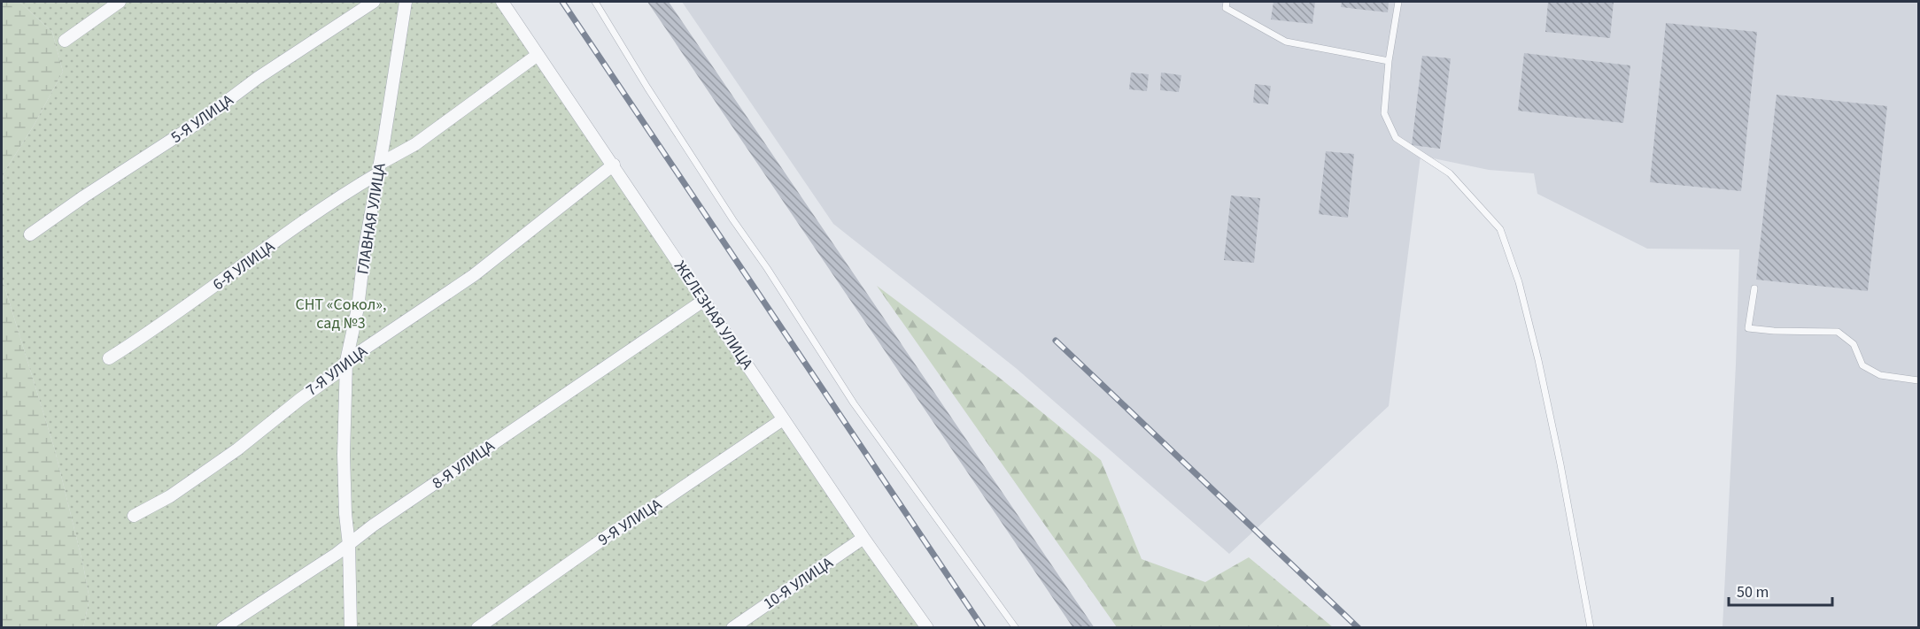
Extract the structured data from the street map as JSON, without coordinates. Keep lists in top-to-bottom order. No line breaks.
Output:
{"streets":{"street":["5-Я УЛИЦА","ГЛАВНАЯ УЛИЦА","6-Я УЛИЦА","ЖЕЛЕЗНАЯ УЛИЦА","7-Я УЛИЦА","8-Я УЛИЦА","9-Я УЛИЦА","10-Я УЛИЦА"]},"crossings":[["ГЛАВНАЯ УЛИЦА","6-Я УЛИЦА"],["ГЛАВНАЯ УЛИЦА","7-Я УЛИЦА"],["ГЛАВНАЯ УЛИЦА","8-Я УЛИЦА"],["6-Я УЛИЦА","ЖЕЛЕЗНАЯ УЛИЦА"],["ЖЕЛЕЗНАЯ УЛИЦА","7-Я УЛИЦА"],["ЖЕЛЕЗНАЯ УЛИЦА","8-Я УЛИЦА"],["ЖЕЛЕЗНАЯ УЛИЦА","9-Я УЛИЦА"],["ЖЕЛЕЗНАЯ УЛИЦА","10-Я УЛИЦА"]],"parks":["СНТ «Сокол», сад №3"],"scale_bar":"50 m"}
